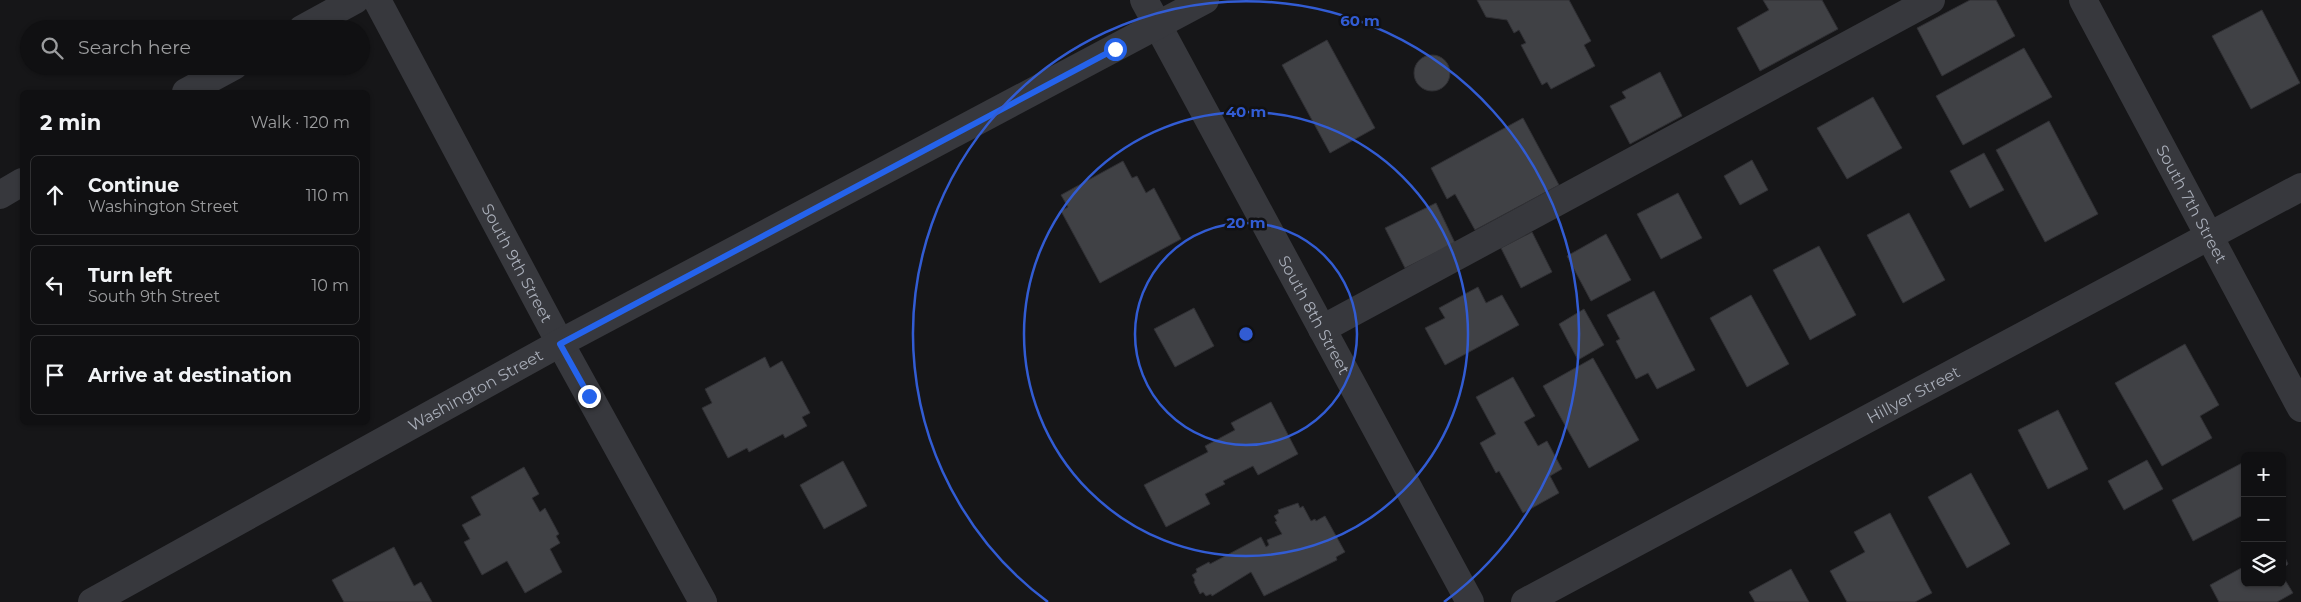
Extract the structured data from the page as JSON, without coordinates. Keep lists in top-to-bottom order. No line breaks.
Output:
{"streets":{"street":["South 7th Street","South 9th Street","South 8th Street","Washington Street","Hillyer Street"]},"crossings":[["South 7th Street","Hillyer Street"],["South 9th Street","Washington Street"],["South 8th Street","Washington Street"]],"page":{"search":"Search here","heading":["2 min","Walk · 120 m"],"list":[["Continue","Washington Street","110 m"],["Turn left","South 9th Street","10 m"],"Arrive at destination"],"map_buttons":["+","−"]},"rings":["60 m","40 m","20 m"]}
